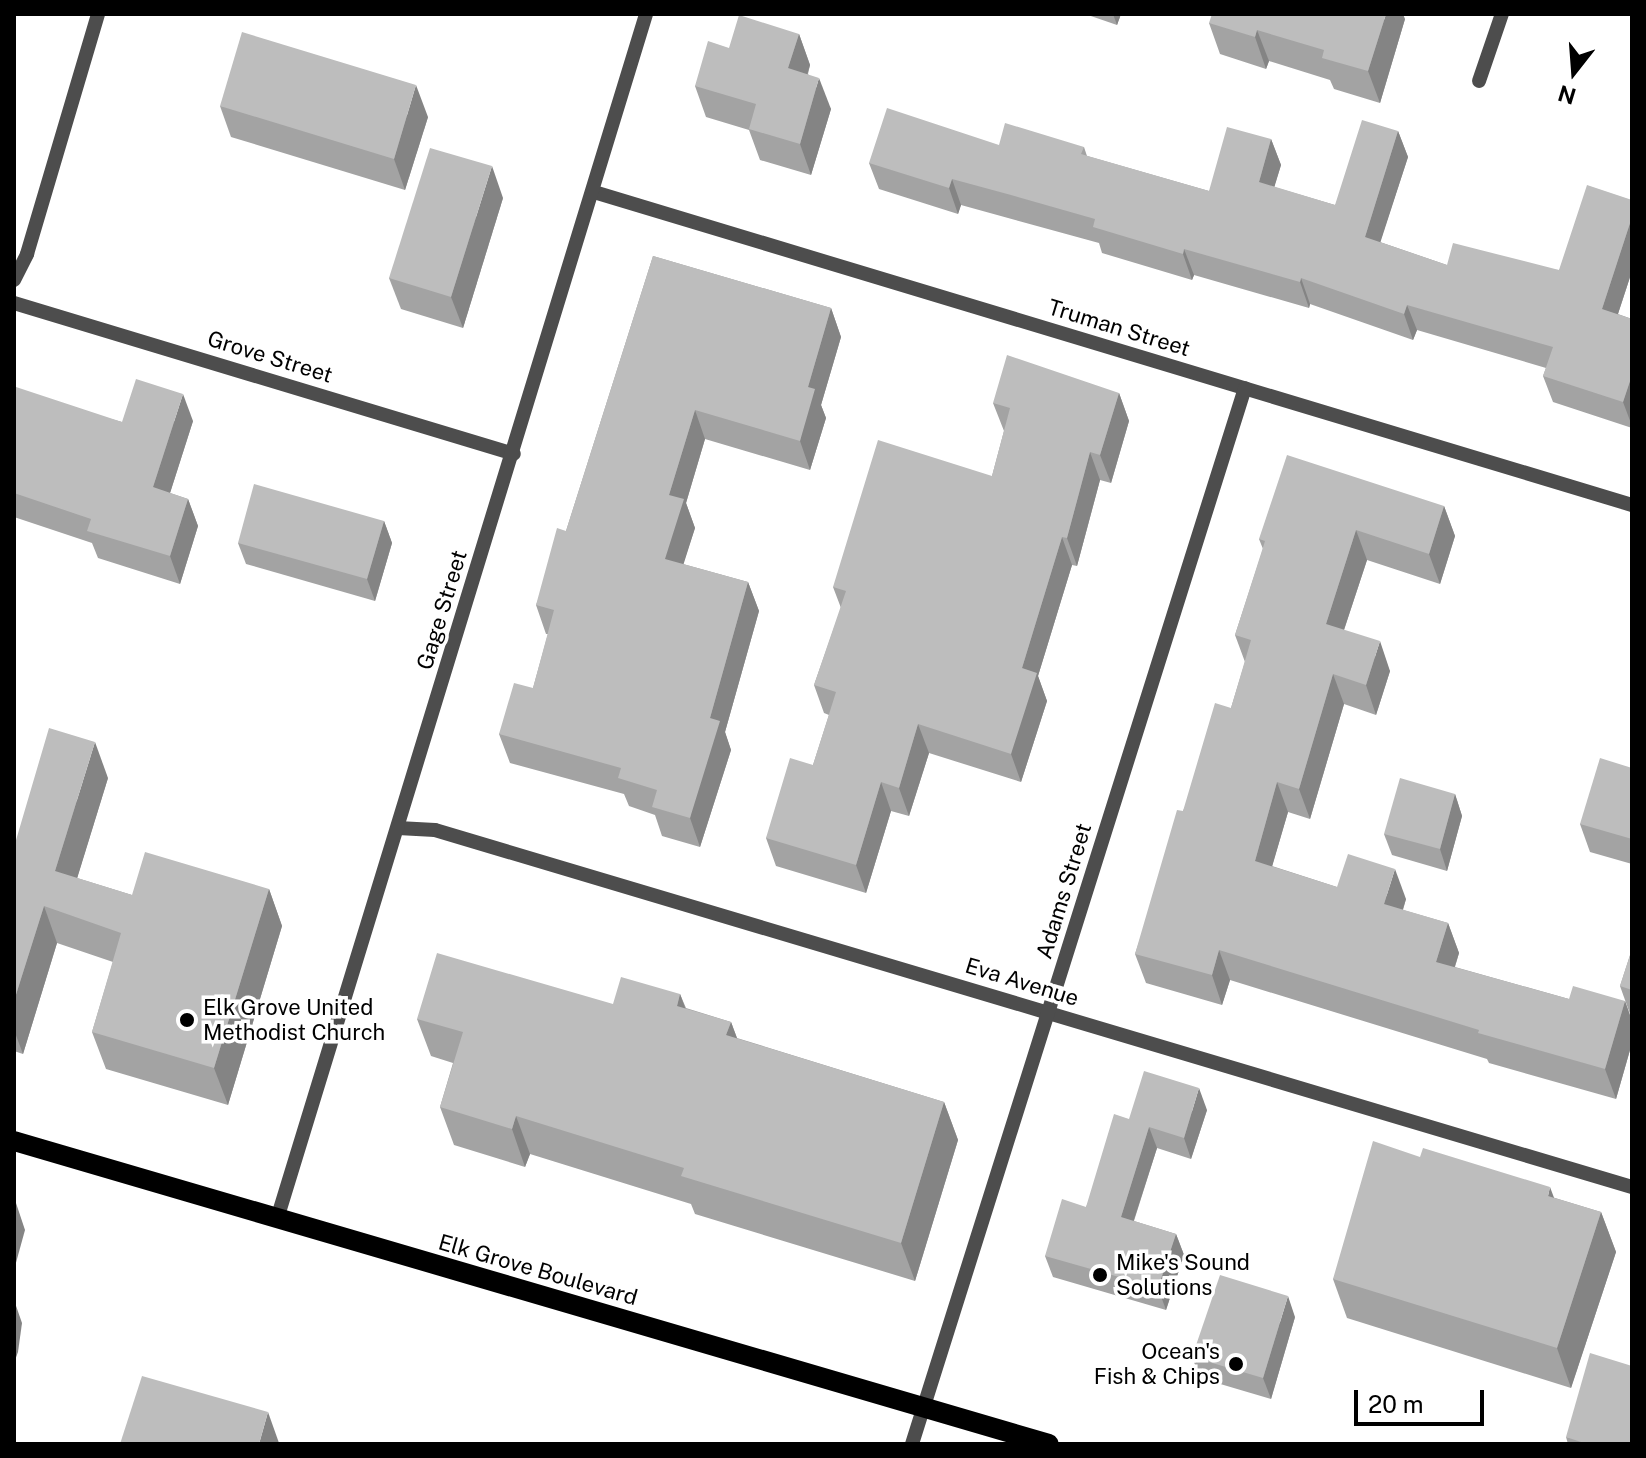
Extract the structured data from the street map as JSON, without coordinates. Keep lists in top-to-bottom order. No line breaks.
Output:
{"streets":{"main road":["Elk Grove Boulevard"],"street":["Truman Street","Grove Street","Gage Street","Adams Street","Eva Avenue"]},"crossings":[["Truman Street","Gage Street"],["Truman Street","Adams Street"],["Grove Street","Gage Street"],["Gage Street","Eva Avenue"],["Gage Street","Elk Grove Boulevard"],["Adams Street","Eva Avenue"],["Adams Street","Elk Grove Boulevard"]],"places":["Elk Grove United Methodist Church","Mike's Sound Solutions","Ocean's Fish & Chips"],"scale_bar":"20 m","north":"bottom"}
